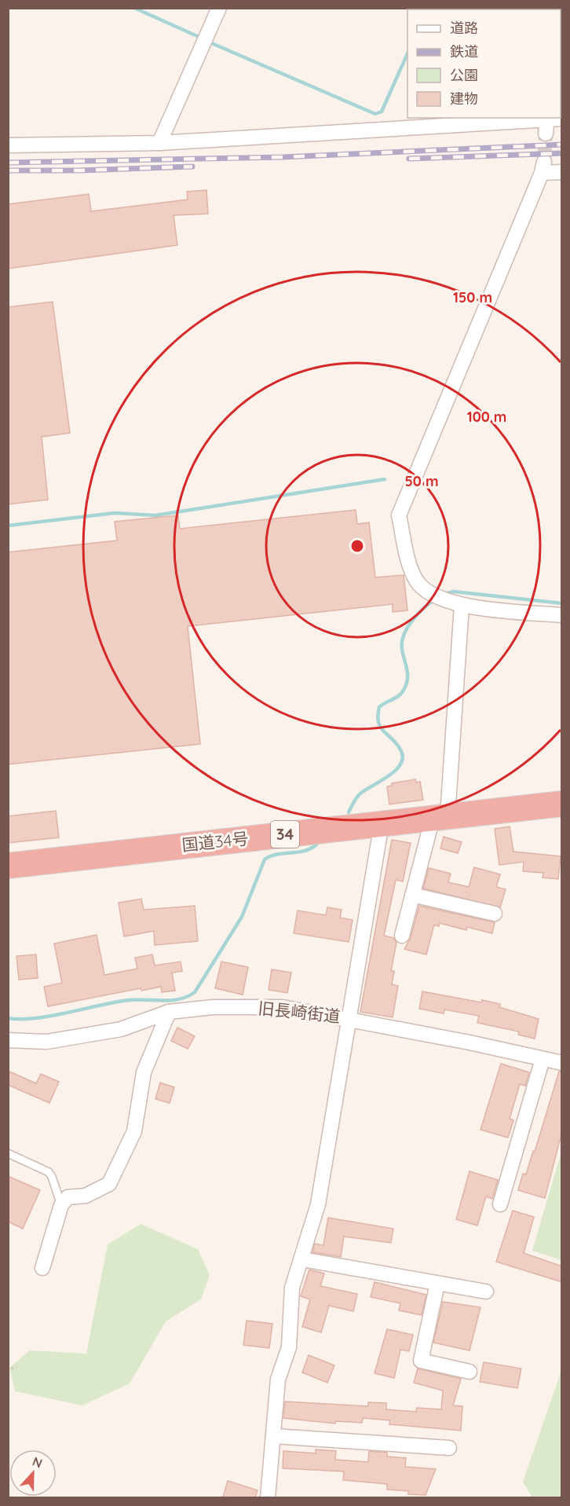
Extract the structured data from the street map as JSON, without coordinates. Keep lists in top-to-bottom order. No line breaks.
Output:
{"streets":{"highway":["34","国道34号"],"street":["旧長崎街道"]},"legend":["道路","鉄道","公園","建物"],"north":"top","rings":["150 m","100 m","50 m"]}
